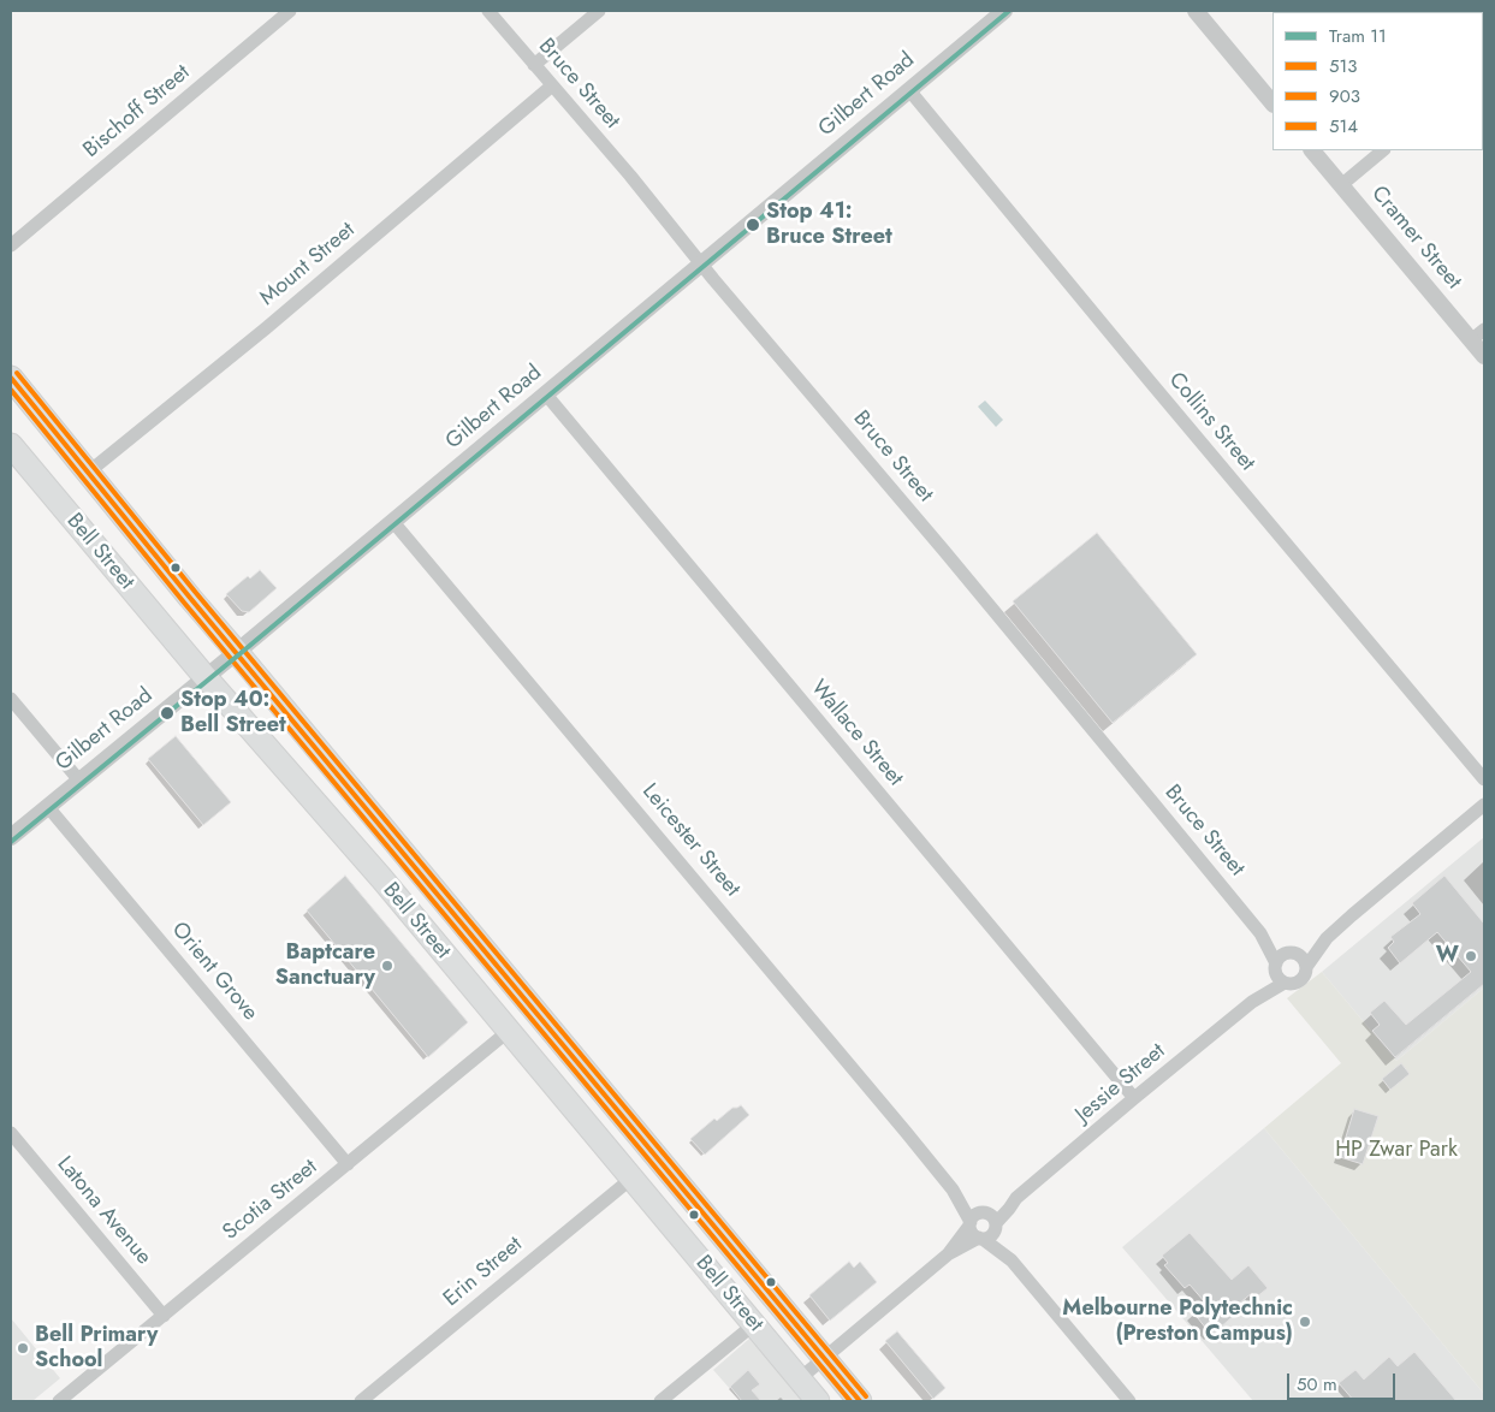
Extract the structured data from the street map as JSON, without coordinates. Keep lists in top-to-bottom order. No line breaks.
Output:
{"streets":{"highway":["Bell Street"],"street":["Bruce Street","Gilbert Road","Bischoff Street","Cramer Street","Mount Street","Collins Street","Wallace Street","Leicester Street","Orient Grove","Jessie Street","Scotia Street","Latona Avenue","Erin Street"]},"crossings":[["Bruce Street","Gilbert Road"],["Bruce Street","Mount Street"],["Bruce Street","Jessie Street"],["Gilbert Road","Collins Street"],["Gilbert Road","Bell Street"],["Gilbert Road","Wallace Street"],["Gilbert Road","Leicester Street"],["Gilbert Road","Orient Grove"],["Mount Street","Bell Street"],["Bell Street","Jessie Street"],["Bell Street","Scotia Street"],["Bell Street","Erin Street"],["Wallace Street","Jessie Street"],["Leicester Street","Jessie Street"],["Orient Grove","Scotia Street"],["Scotia Street","Latona Avenue"]],"parks":["HP Zwar Park"],"places":["Stop 41: Bruce Street","Stop 40: Bell Street","W","Baptcare Sanctuary","Melbourne Polytechnic (Preston Campus)","Bell Primary School"],"lines":["tram line 11","transit line 514","transit line 513","transit line 903"],"legend":["Tram 11","513","903","514"],"scale_bar":"50 m"}
